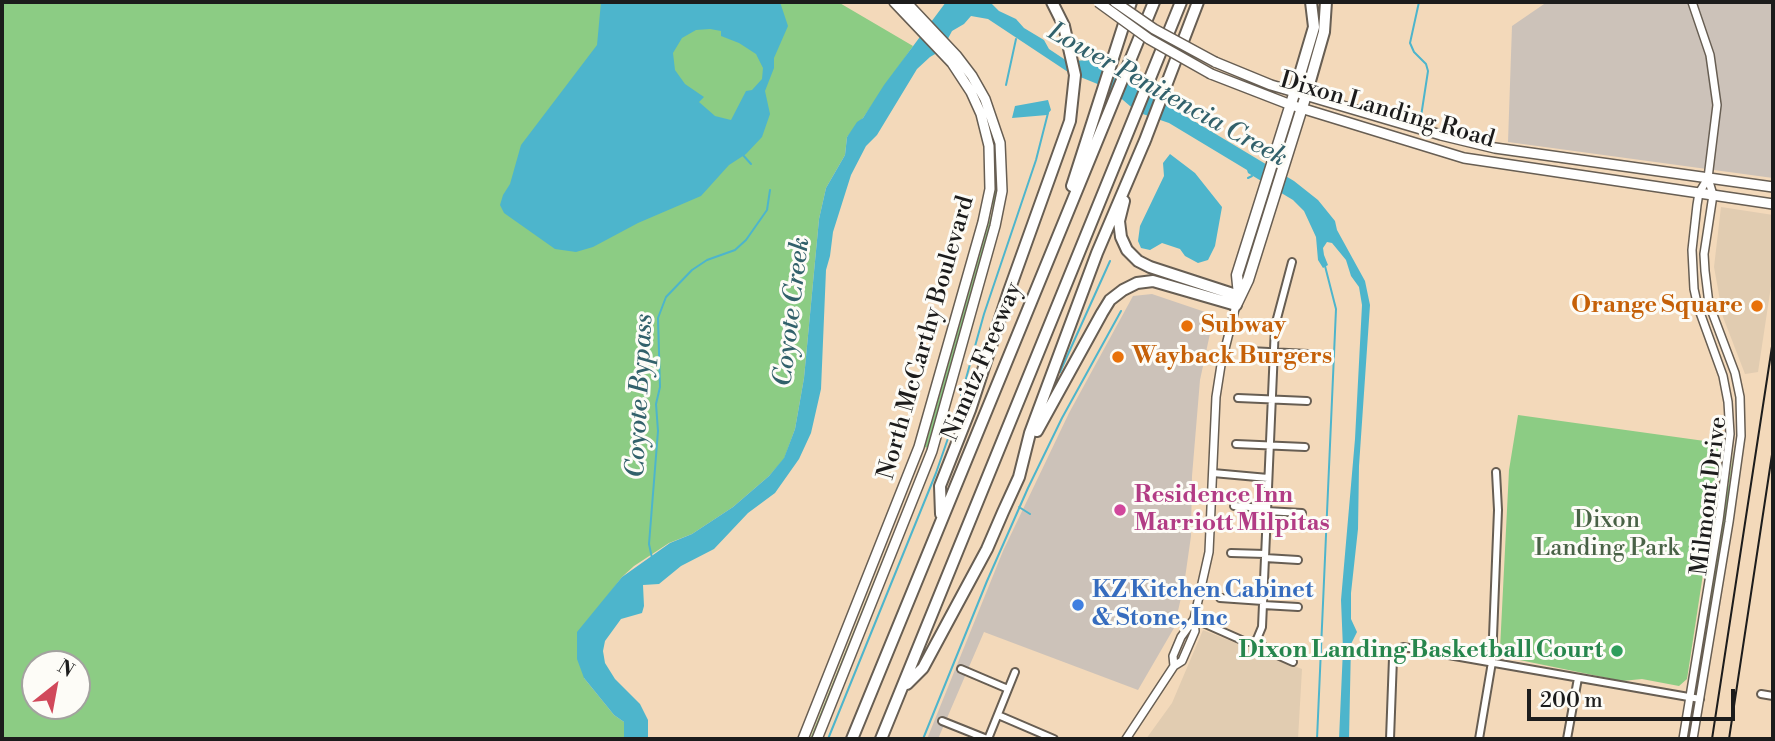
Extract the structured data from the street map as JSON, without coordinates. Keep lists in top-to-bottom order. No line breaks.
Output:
{"streets":{"highway":["Nimitz Freeway"],"main road":["Dixon Landing Road","North McCarthy Boulevard"],"street":["Milmont Drive"]},"crossings":[["Dixon Landing Road","Milmont Drive"]],"water":["Lower Penitencia Creek","Coyote Creek","Coyote Bypass"],"parks":["Dixon Landing Park"],"places":["Orange Square","Subway","Wayback Burgers","Residence Inn Marriott Milpitas","KZ Kitchen Cabinet & Stone, Inc","Dixon Landing Basketball Court"],"scale_bar":"200 m","north":"top right"}
